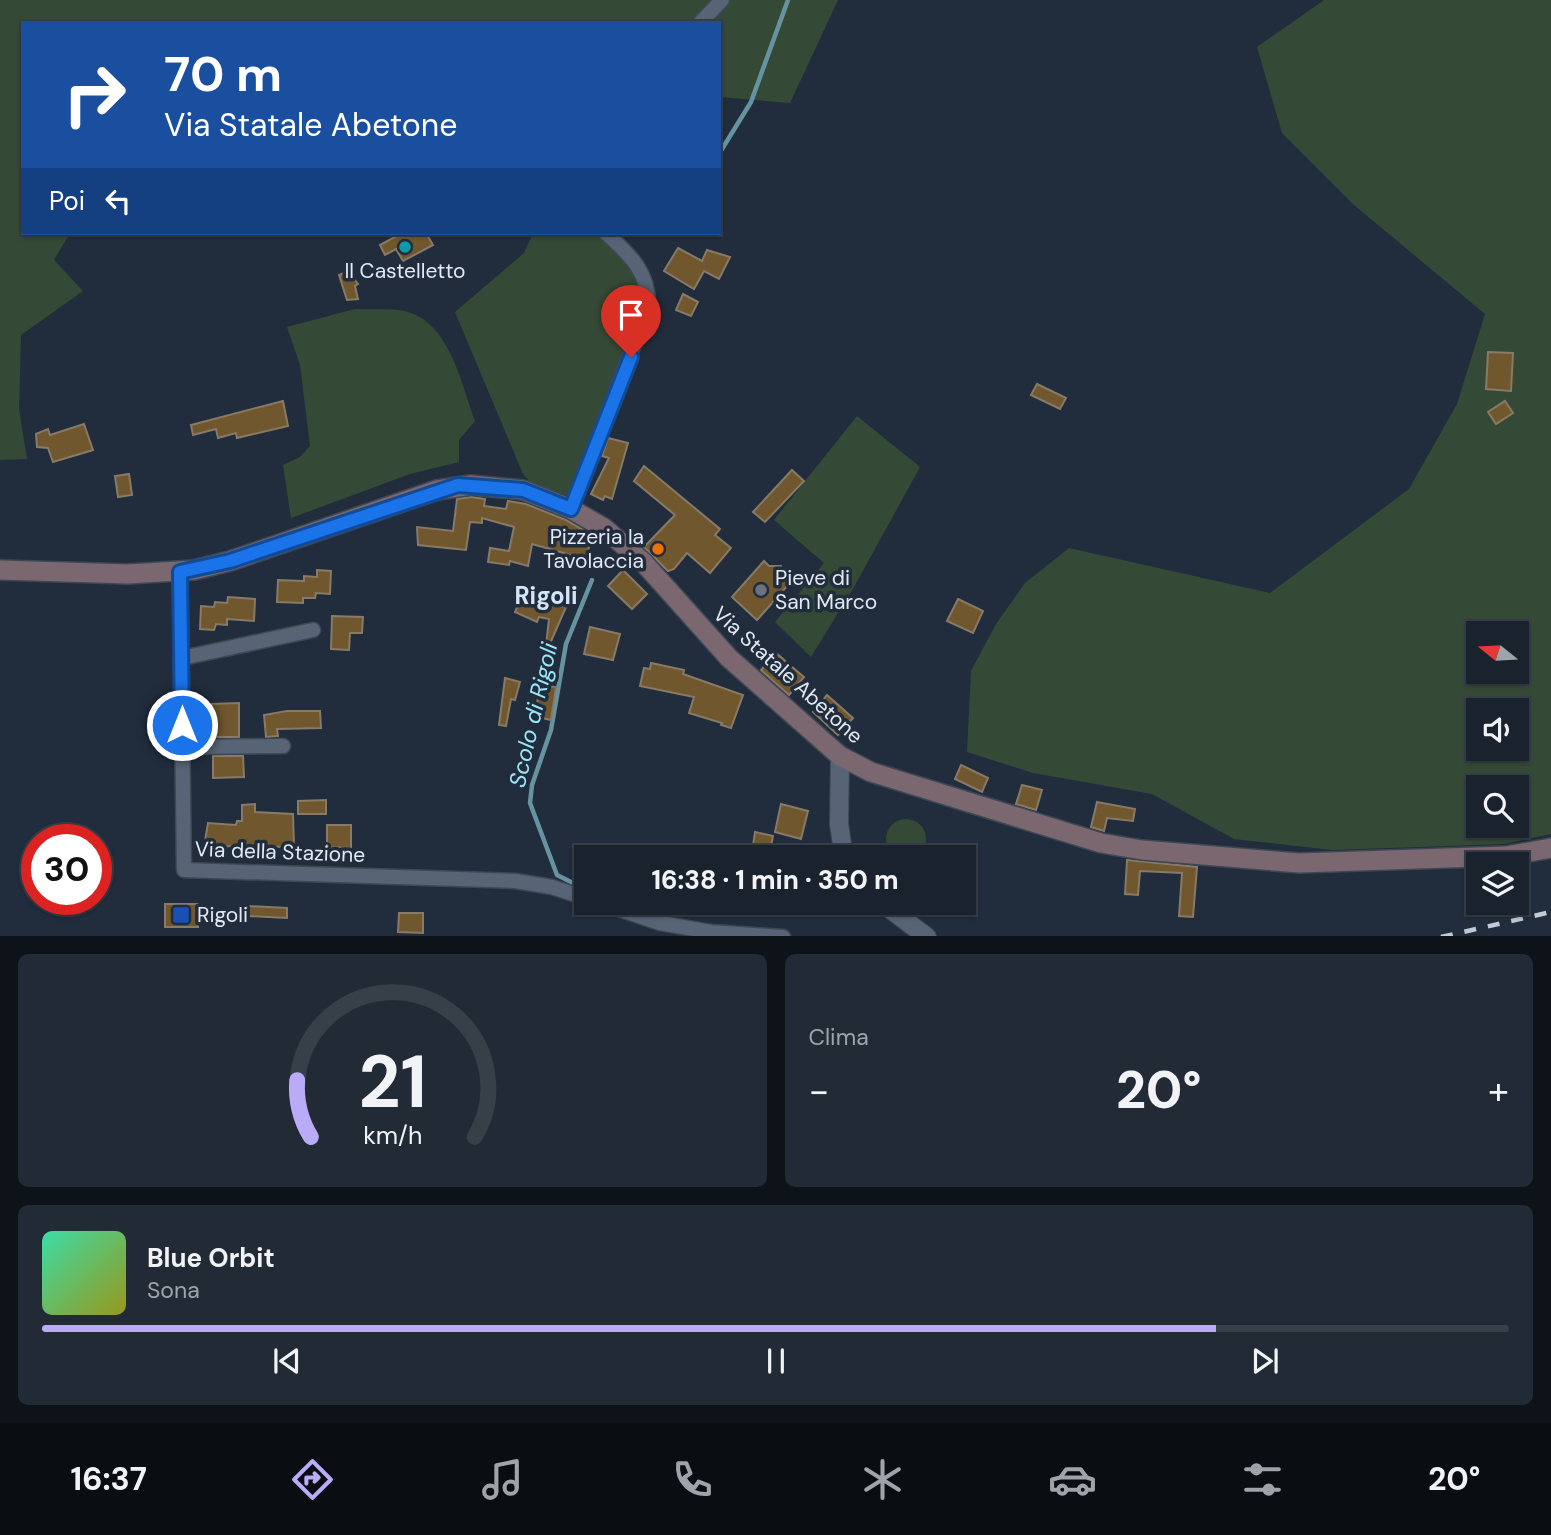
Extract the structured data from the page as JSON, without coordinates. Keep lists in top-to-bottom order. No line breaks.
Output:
{"streets":{"main road":["Via Statale Abetone"],"street":["Via della Stazione"]},"crossings":[["Via Statale Abetone","Via della Stazione"]],"districts":["Rigoli"],"water":["Scolo di Rigoli"],"places":{"other":["Il Castelletto","Pizzeria la Tavolaccia","Pieve di San Marco"],"transit":["Rigoli"]},"north":"left","page":{"turn":["70 m","Via Statale Abetone"],"then":"Poi","limit":"30","trip":"16:38 · 1 min · 350 m","tile":"Clima","heat":["−","20°","+"],"song":["Blue Orbit","Sona"],"tabs":["16:37","20°"],"gauge":["21","km/h"]}}
